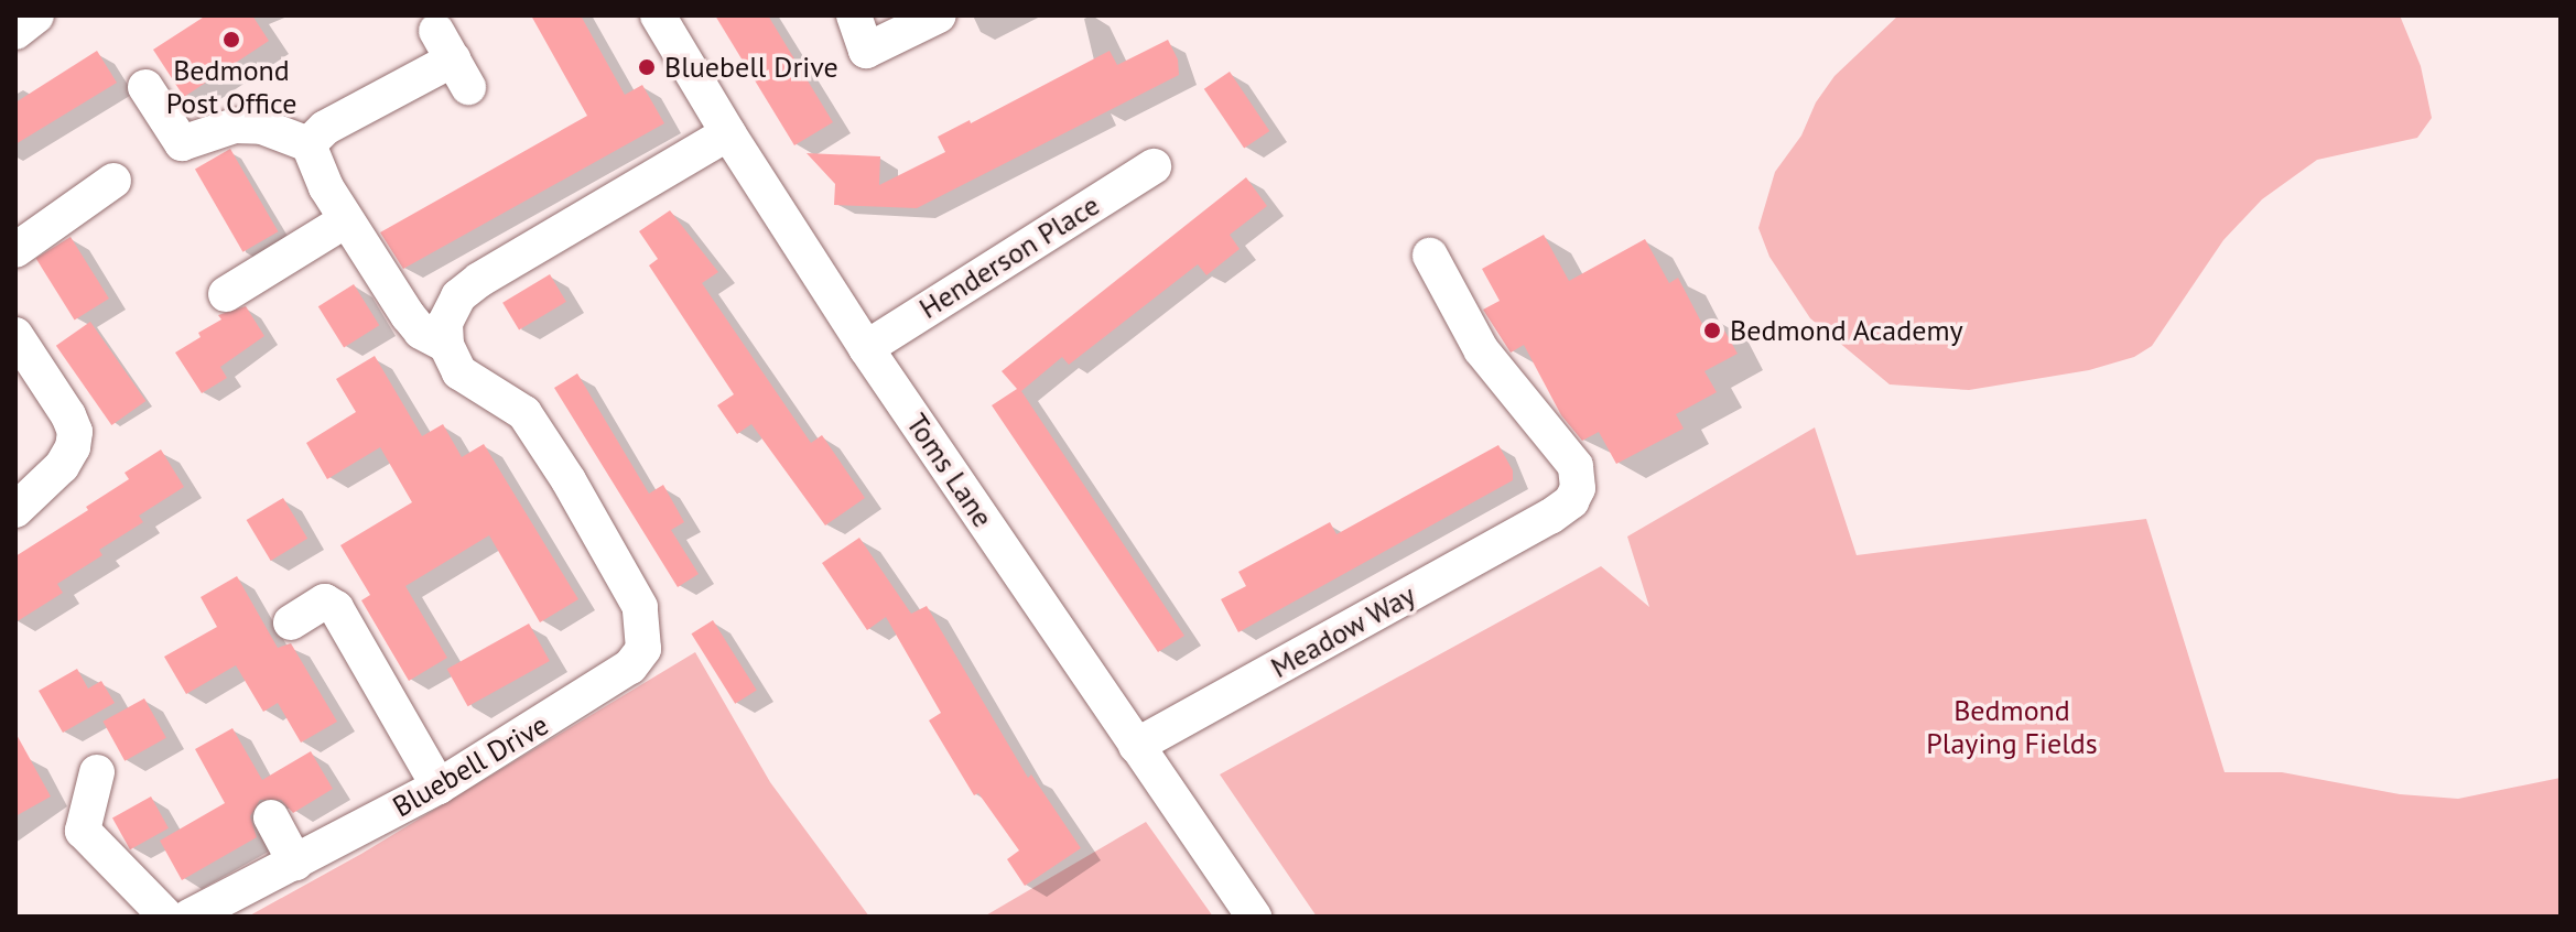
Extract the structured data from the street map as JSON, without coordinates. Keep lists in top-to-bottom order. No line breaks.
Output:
{"streets":{"street":["Henderson Place","Toms Lane","Meadow Way","Bluebell Drive"]},"crossings":[["Henderson Place","Toms Lane"],["Toms Lane","Meadow Way"]],"parks":["Bedmond Playing Fields"],"places":["Bedmond Post Office","Bluebell Drive","Bedmond Academy"]}
